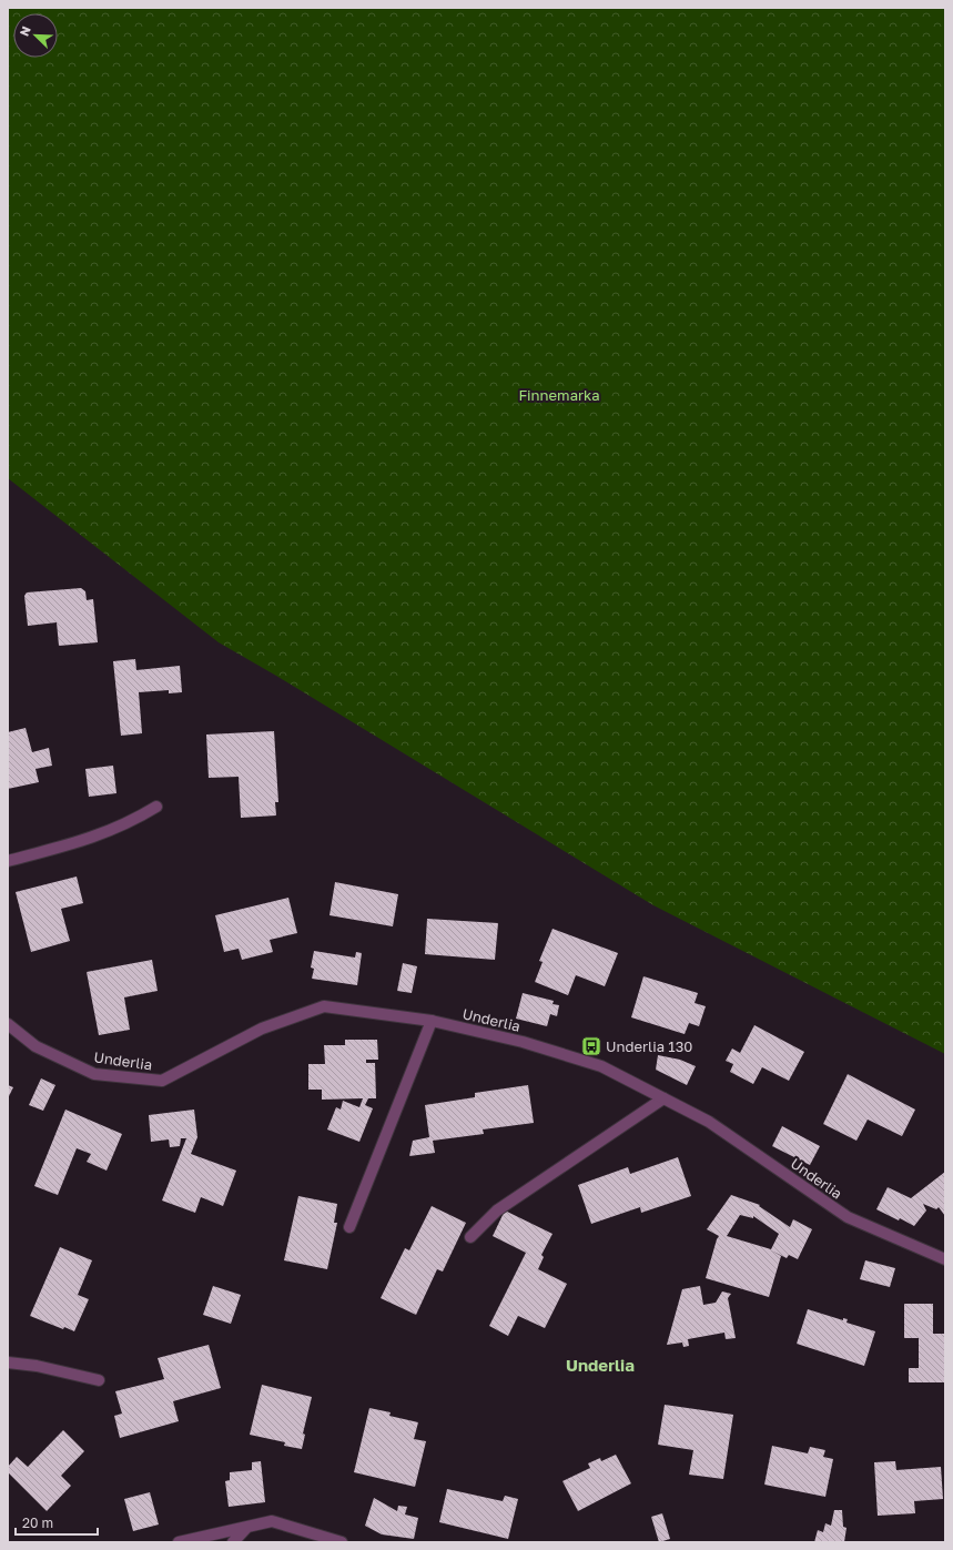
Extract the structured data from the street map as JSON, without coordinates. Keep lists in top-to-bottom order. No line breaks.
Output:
{"streets":{"street":["Underlia"]},"districts":["Underlia"],"parks":["Finnemarka"],"places":{"bus stop":["Underlia 130"]},"scale_bar":"20 m","north":"top left"}
